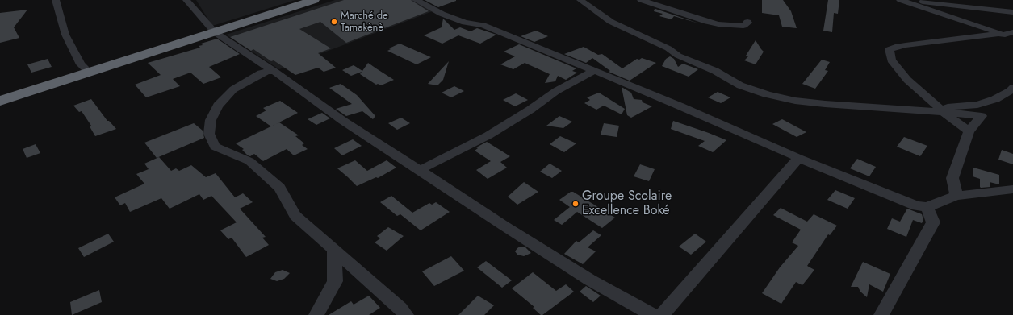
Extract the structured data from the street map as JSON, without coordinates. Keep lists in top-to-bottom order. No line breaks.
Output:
{"places":["Marché de Tamakènè","Groupe Scolaire Excellence Boké"]}
